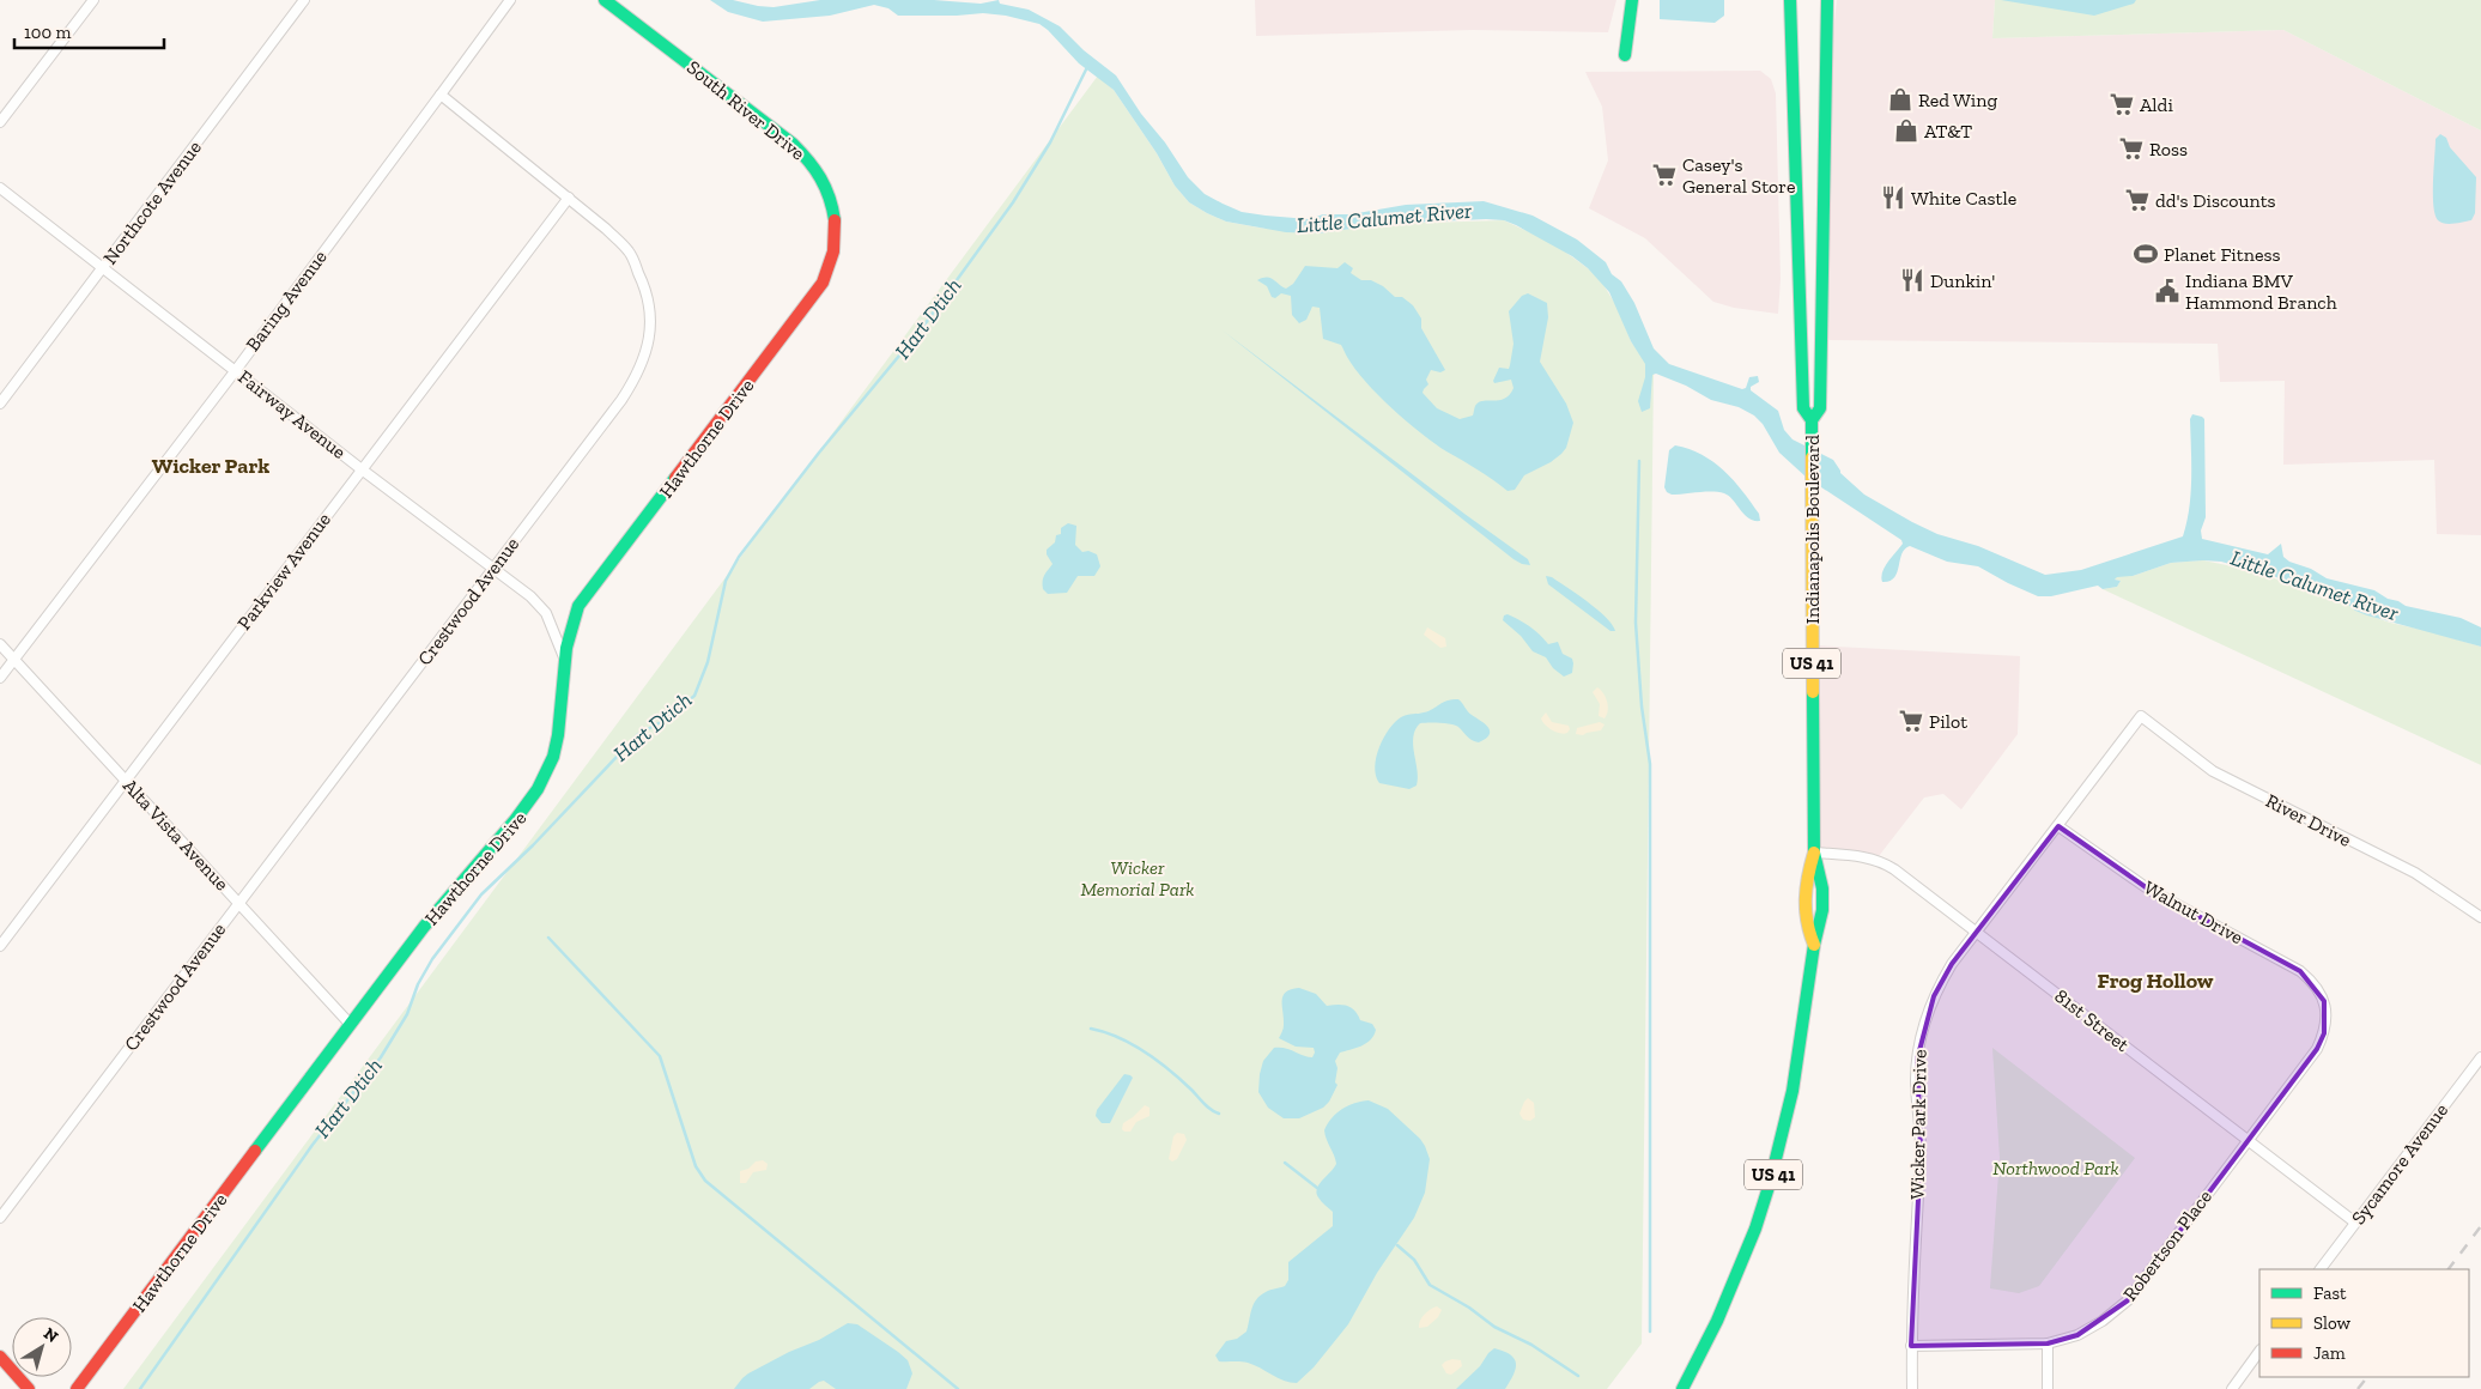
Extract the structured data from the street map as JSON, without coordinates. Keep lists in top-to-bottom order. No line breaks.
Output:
{"streets":{"main road":["South River Drive","Hawthorne Drive","Indianapolis Boulevard","US 41"],"street":["Northcote Avenue","Baring Avenue","Fairway Avenue","Parkview Avenue","Crestwood Avenue","River Drive","Alta Vista Avenue","Walnut Drive","81st Street","Wicker Park Drive","Sycamore Avenue","Robertson Place"]},"crossings":[["South River Drive","Hawthorne Drive"],["Northcote Avenue","Fairway Avenue"],["Baring Avenue","Fairway Avenue"],["Baring Avenue","Crestwood Avenue"],["Baring Avenue","Alta Vista Avenue"],["Fairway Avenue","Hawthorne Drive"],["Fairway Avenue","Parkview Avenue"],["Fairway Avenue","Crestwood Avenue"],["Hawthorne Drive","Alta Vista Avenue"],["Indianapolis Boulevard","81st Street"],["Parkview Avenue","Crestwood Avenue"],["Parkview Avenue","Alta Vista Avenue"],["Crestwood Avenue","Alta Vista Avenue"],["River Drive","Wicker Park Drive"],["Walnut Drive","Wicker Park Drive"],["Walnut Drive","Robertson Place"],["81st Street","Wicker Park Drive"],["81st Street","Sycamore Avenue"],["81st Street","Robertson Place"],["Wicker Park Drive","Robertson Place"]],"districts":["Wicker Park","Frog Hollow"],"water":["Little Calumet River","Hart Dtich"],"parks":["Wicker Memorial Park","Northwood Park"],"places":{"shop":["Red Wing","AT&T"],"supermarket":["Aldi","Ross","Casey's General Store","dd's Discounts","Pilot"],"restaurant":["White Castle","Dunkin'"],"sports":["Planet Fitness"],"public building":["Indiana BMV Hammond Branch"]},"legend":["Fast","Slow","Jam"],"scale_bar":"100 m","north":"top right"}
